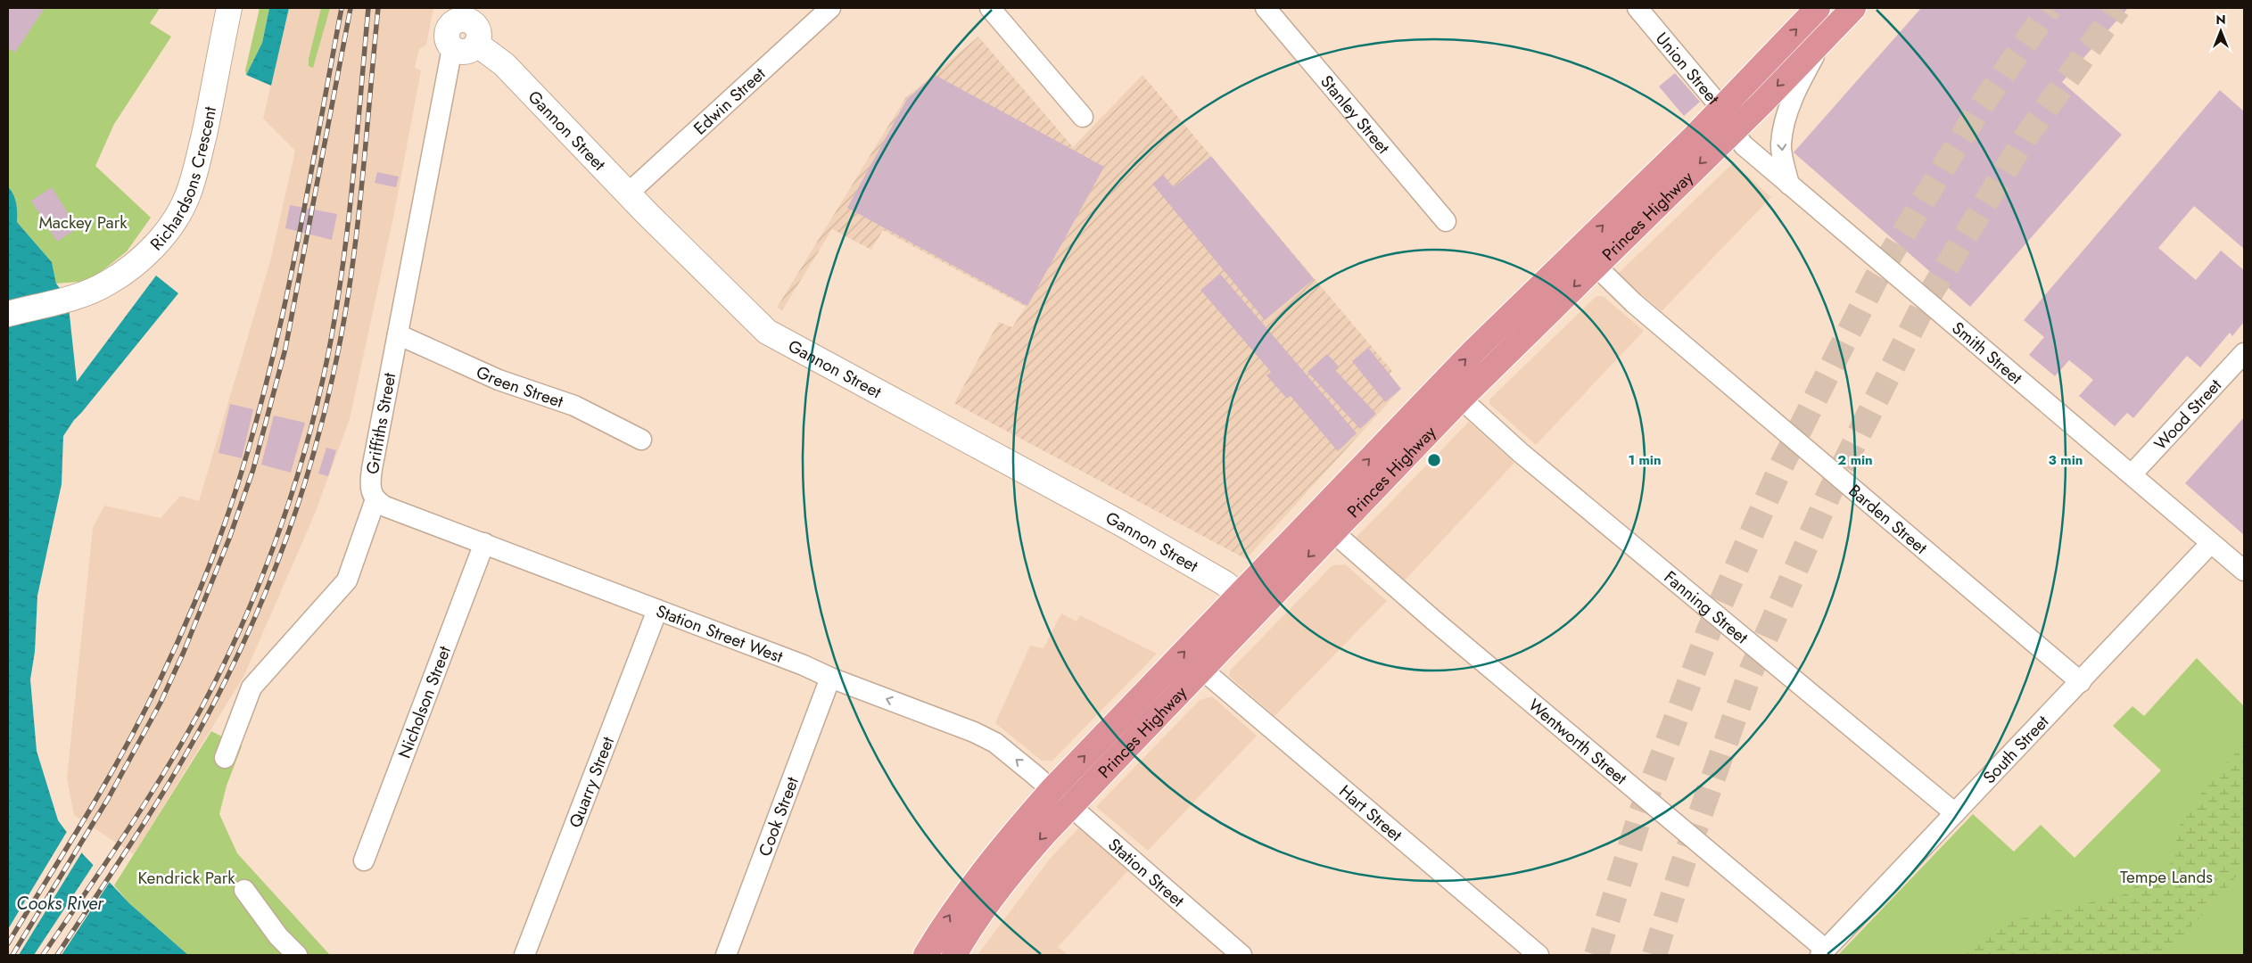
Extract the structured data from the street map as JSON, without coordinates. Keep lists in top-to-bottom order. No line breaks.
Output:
{"streets":{"highway":["Princes Highway"],"street":["Union Street","Edwin Street","Stanley Street","Gannon Street","Richardsons Crescent","Smith Street","Green Street","Wood Street","Griffiths Street","Barden Street","Fanning Street","Station Street West","Nicholson Street","Wentworth Street","South Street","Quarry Street","Hart Street","Cook Street","Station Street"]},"crossings":[["Union Street","Princes Highway"],["Union Street","Smith Street"],["Edwin Street","Gannon Street"],["Gannon Street","Princes Highway"],["Gannon Street","Griffiths Street"],["Princes Highway","Smith Street"],["Princes Highway","Barden Street"],["Princes Highway","Fanning Street"],["Princes Highway","Station Street West"],["Princes Highway","Wentworth Street"],["Princes Highway","Hart Street"],["Princes Highway","Station Street"],["Smith Street","Wood Street"],["Smith Street","South Street"],["Green Street","Griffiths Street"],["Griffiths Street","Station Street West"],["Barden Street","South Street"],["Fanning Street","South Street"],["Station Street West","Nicholson Street"],["Station Street West","Quarry Street"],["Station Street West","Cook Street"],["Station Street West","Station Street"],["Wentworth Street","South Street"]],"water":["Cooks River"],"parks":["Mackey Park","Tempe Lands","Kendrick Park"],"north":"top","rings":["1 min","2 min","3 min"]}
